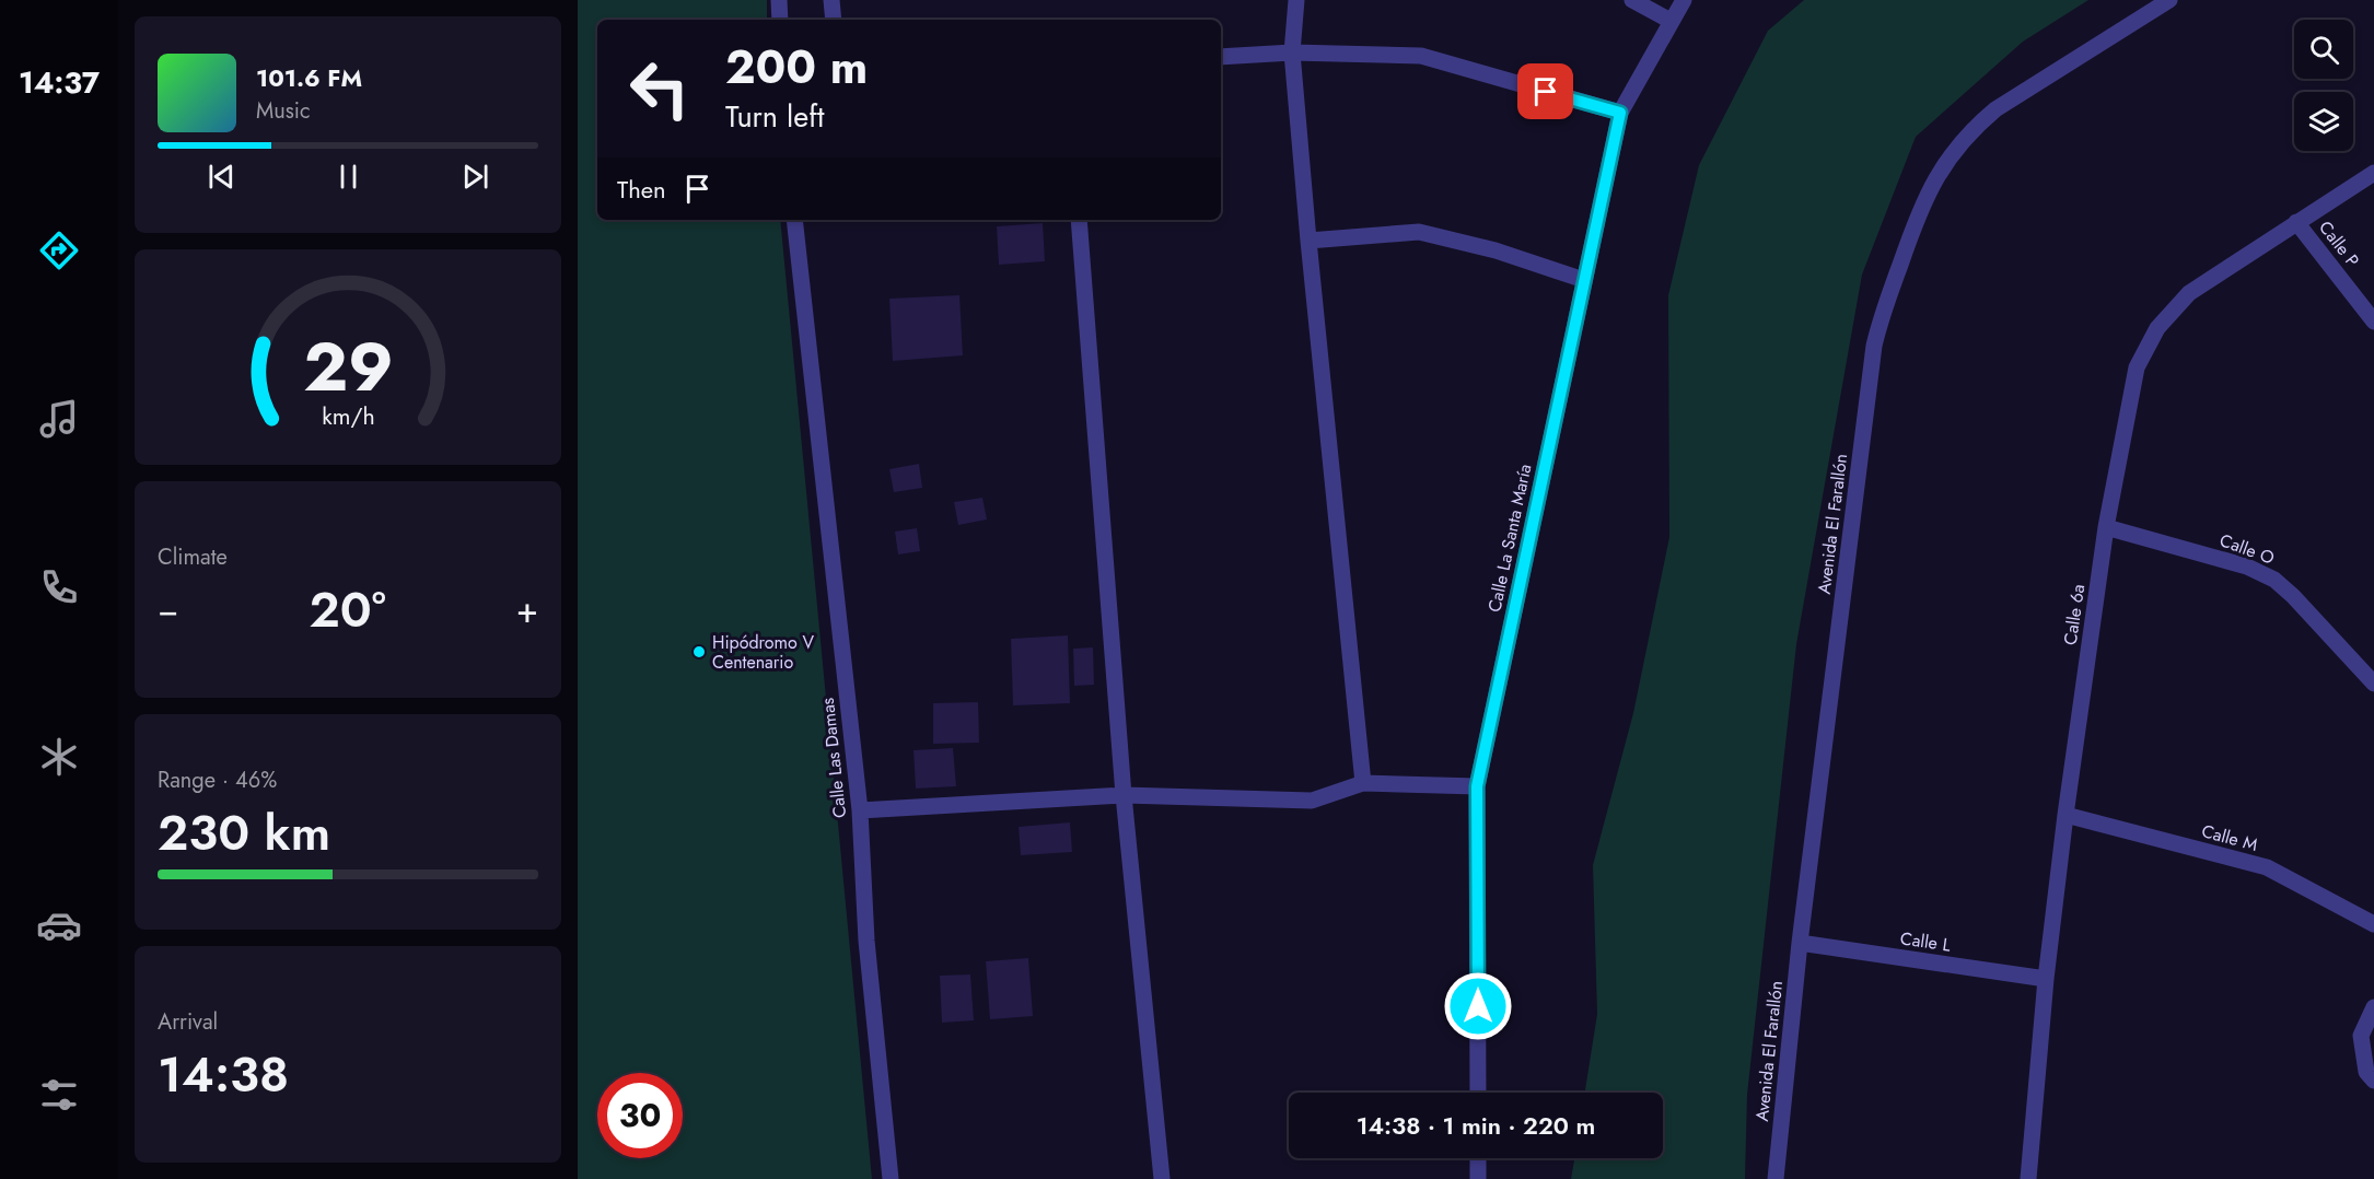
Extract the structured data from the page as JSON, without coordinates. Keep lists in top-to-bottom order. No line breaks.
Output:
{"streets":{"street":["Calle P","Avenida El Farallón","Calle La Santa María","Calle O","Calle 6a","Calle Las Damas","Calle M","Calle L"]},"crossings":[["Calle P","Calle 6a"],["Avenida El Farallón","Calle L"],["Calle O","Calle 6a"],["Calle 6a","Calle M"],["Calle 6a","Calle L"]],"places":["Hipódromo V Centenario"],"page":{"tabs":"14:37","turn":["200 m","Turn left"],"song":["101.6 FM","Music"],"then":"Then","tile":["Climate",["Range · 46%","230 km"],["Arrival","14:38"]],"heat":["−","20°","+"],"limit":"30","trip":"14:38 · 1 min · 220 m","gauge":["29","km/h"]}}
